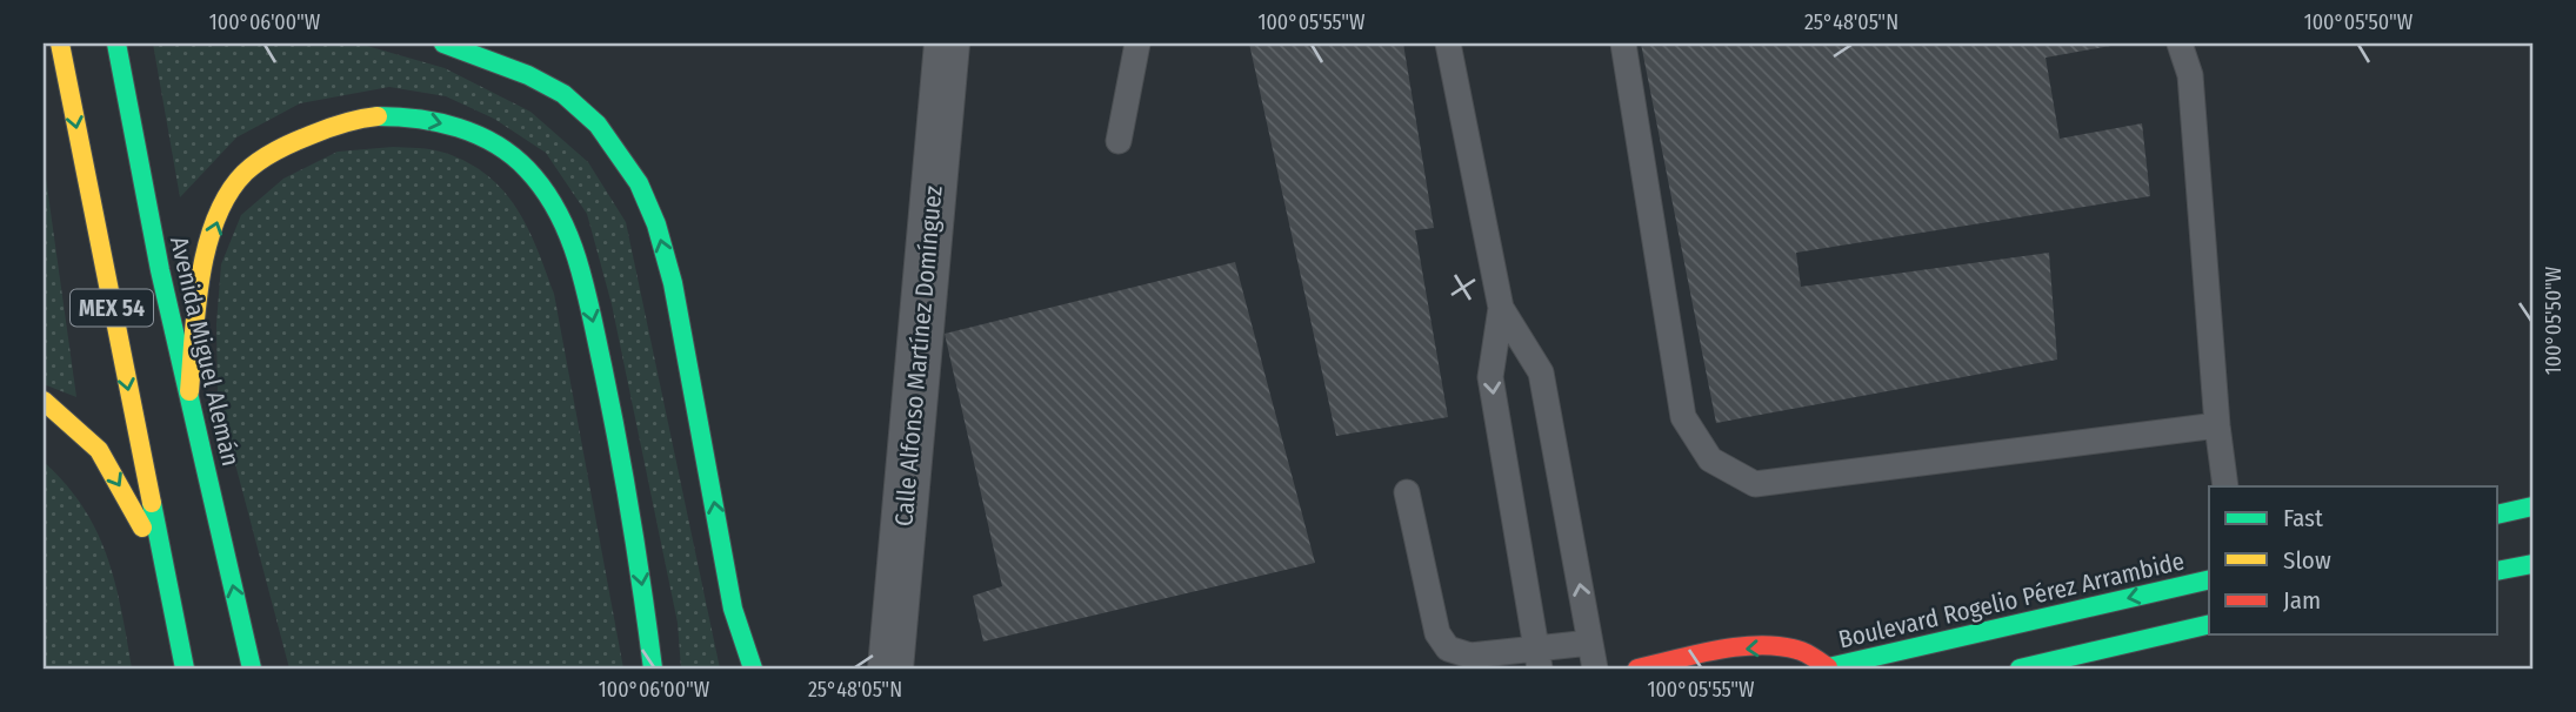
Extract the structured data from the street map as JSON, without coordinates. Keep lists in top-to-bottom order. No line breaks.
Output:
{"streets":{"main road":["MEX 54","Avenida Miguel Alemán","Boulevard Rogelio Pérez Arrambide"],"street":["Calle Alfonso Martínez Domínguez"]},"legend":["Fast","Slow","Jam"],"coordinates":["100°06'00\"W","100°05'55\"W","25°48'05\"N","100°05'50\"W"]}
